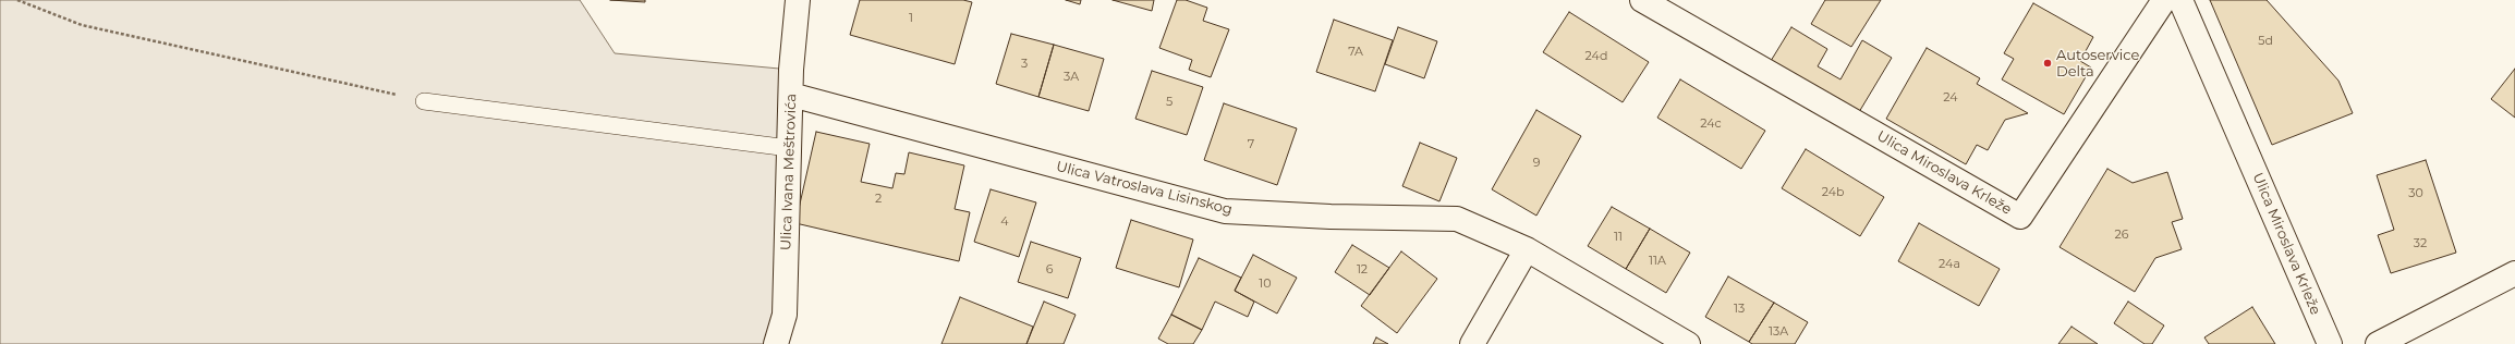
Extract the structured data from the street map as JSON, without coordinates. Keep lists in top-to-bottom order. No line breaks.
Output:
{"streets":{"street":["Ulica Ivana Meštrovića","Ulica Miroslava Krleže","Ulica Vatroslava Lisinskog"]},"crossings":[["Ulica Ivana Meštrovića","Ulica Vatroslava Lisinskog"]],"places":["Autoservice Delta"],"house_numbers":["1","5d","7A","24d","3","3A","24","5","24c","7","9","24b","30","2","4","26","11","32","11A","24a","6","12","10","13","13A"]}
